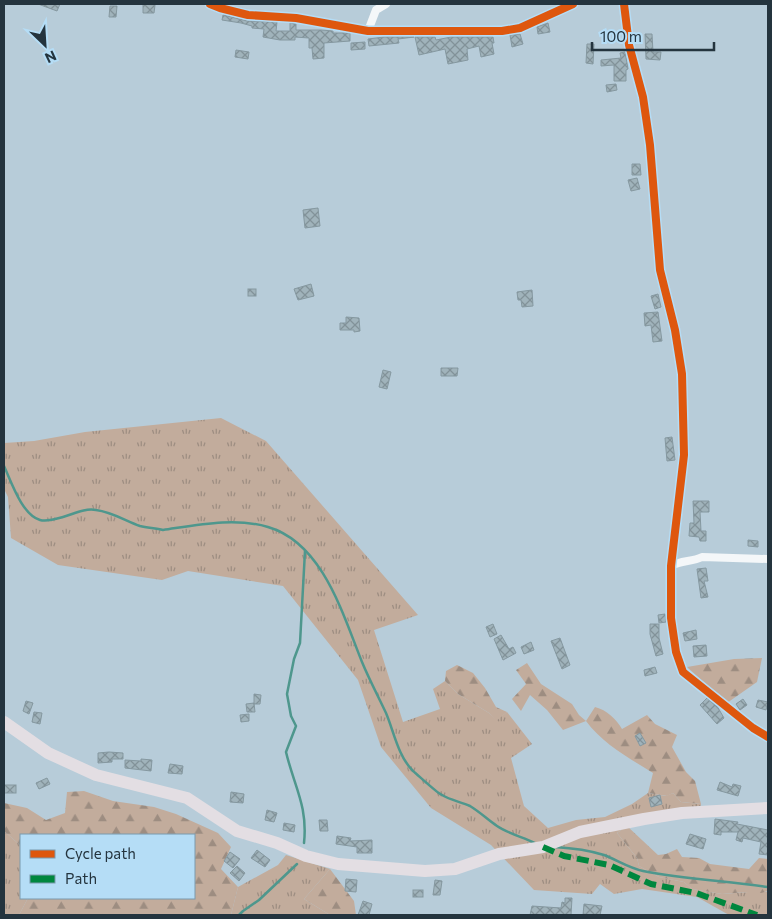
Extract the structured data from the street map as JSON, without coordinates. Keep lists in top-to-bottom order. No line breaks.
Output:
{"legend":["Cycle path","Path"],"scale_bar":"100 m","north":"bottom right"}
